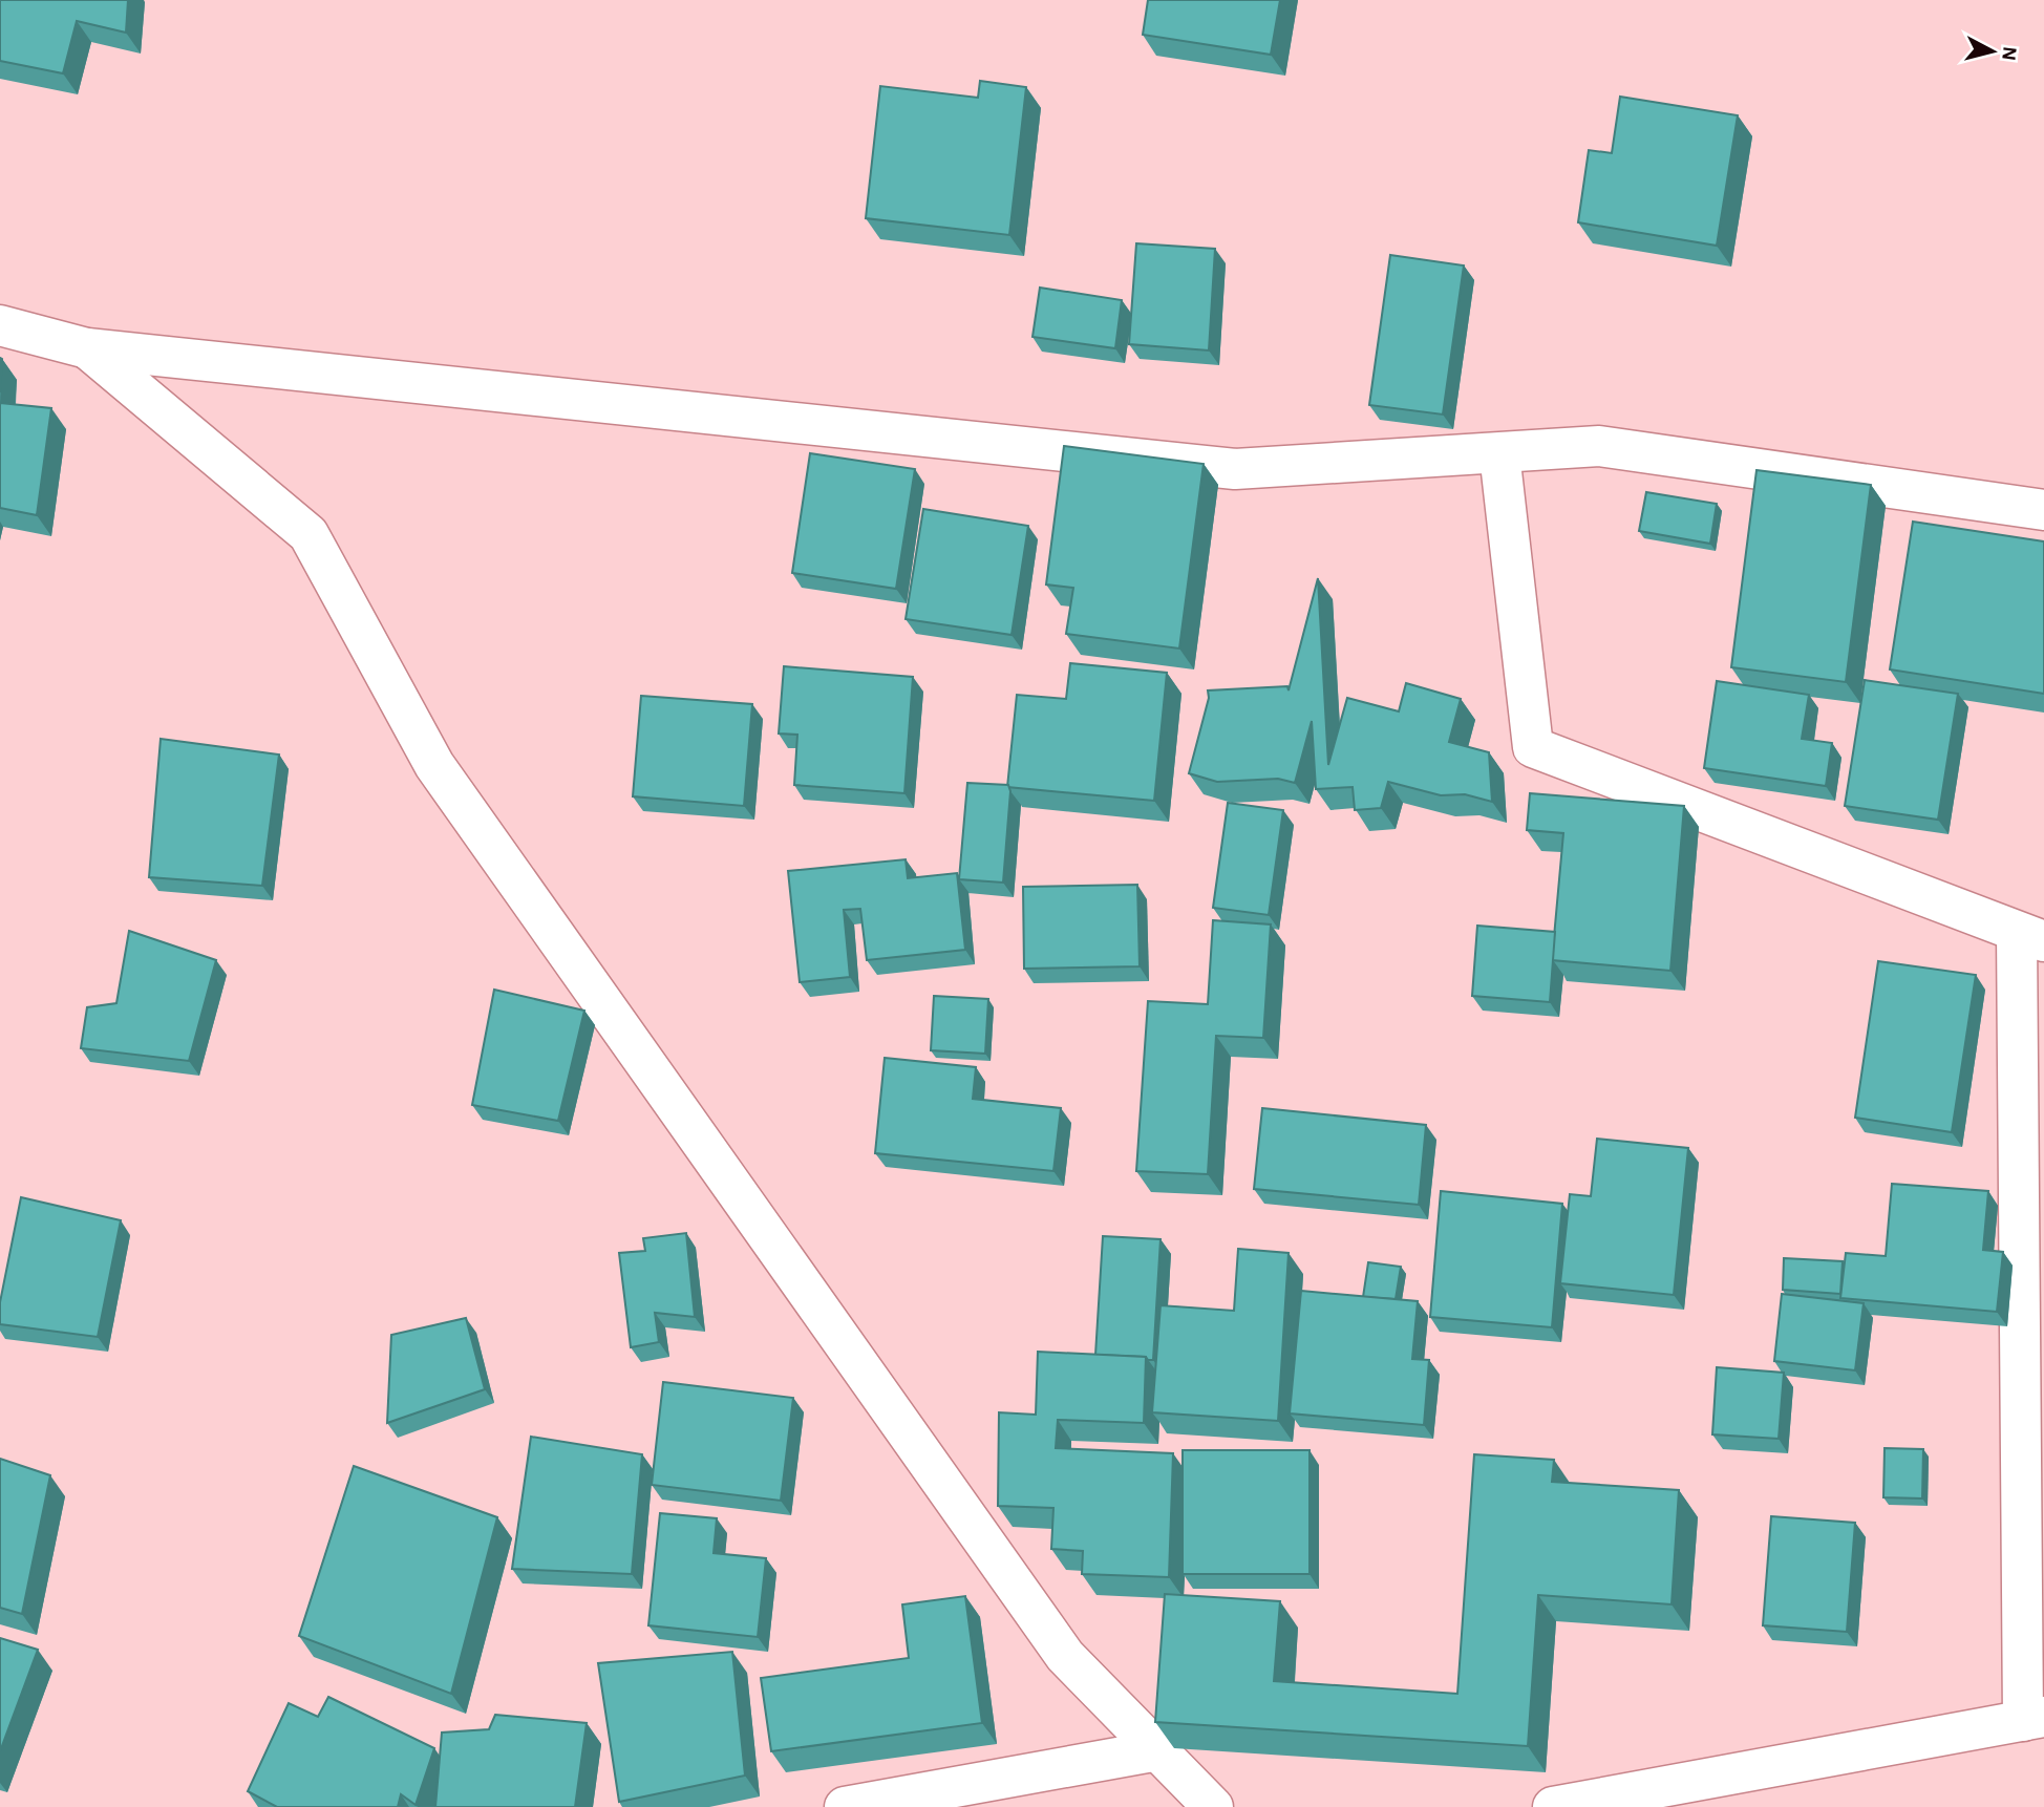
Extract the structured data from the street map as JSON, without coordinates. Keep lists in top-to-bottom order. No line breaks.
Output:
{"north":"right"}
